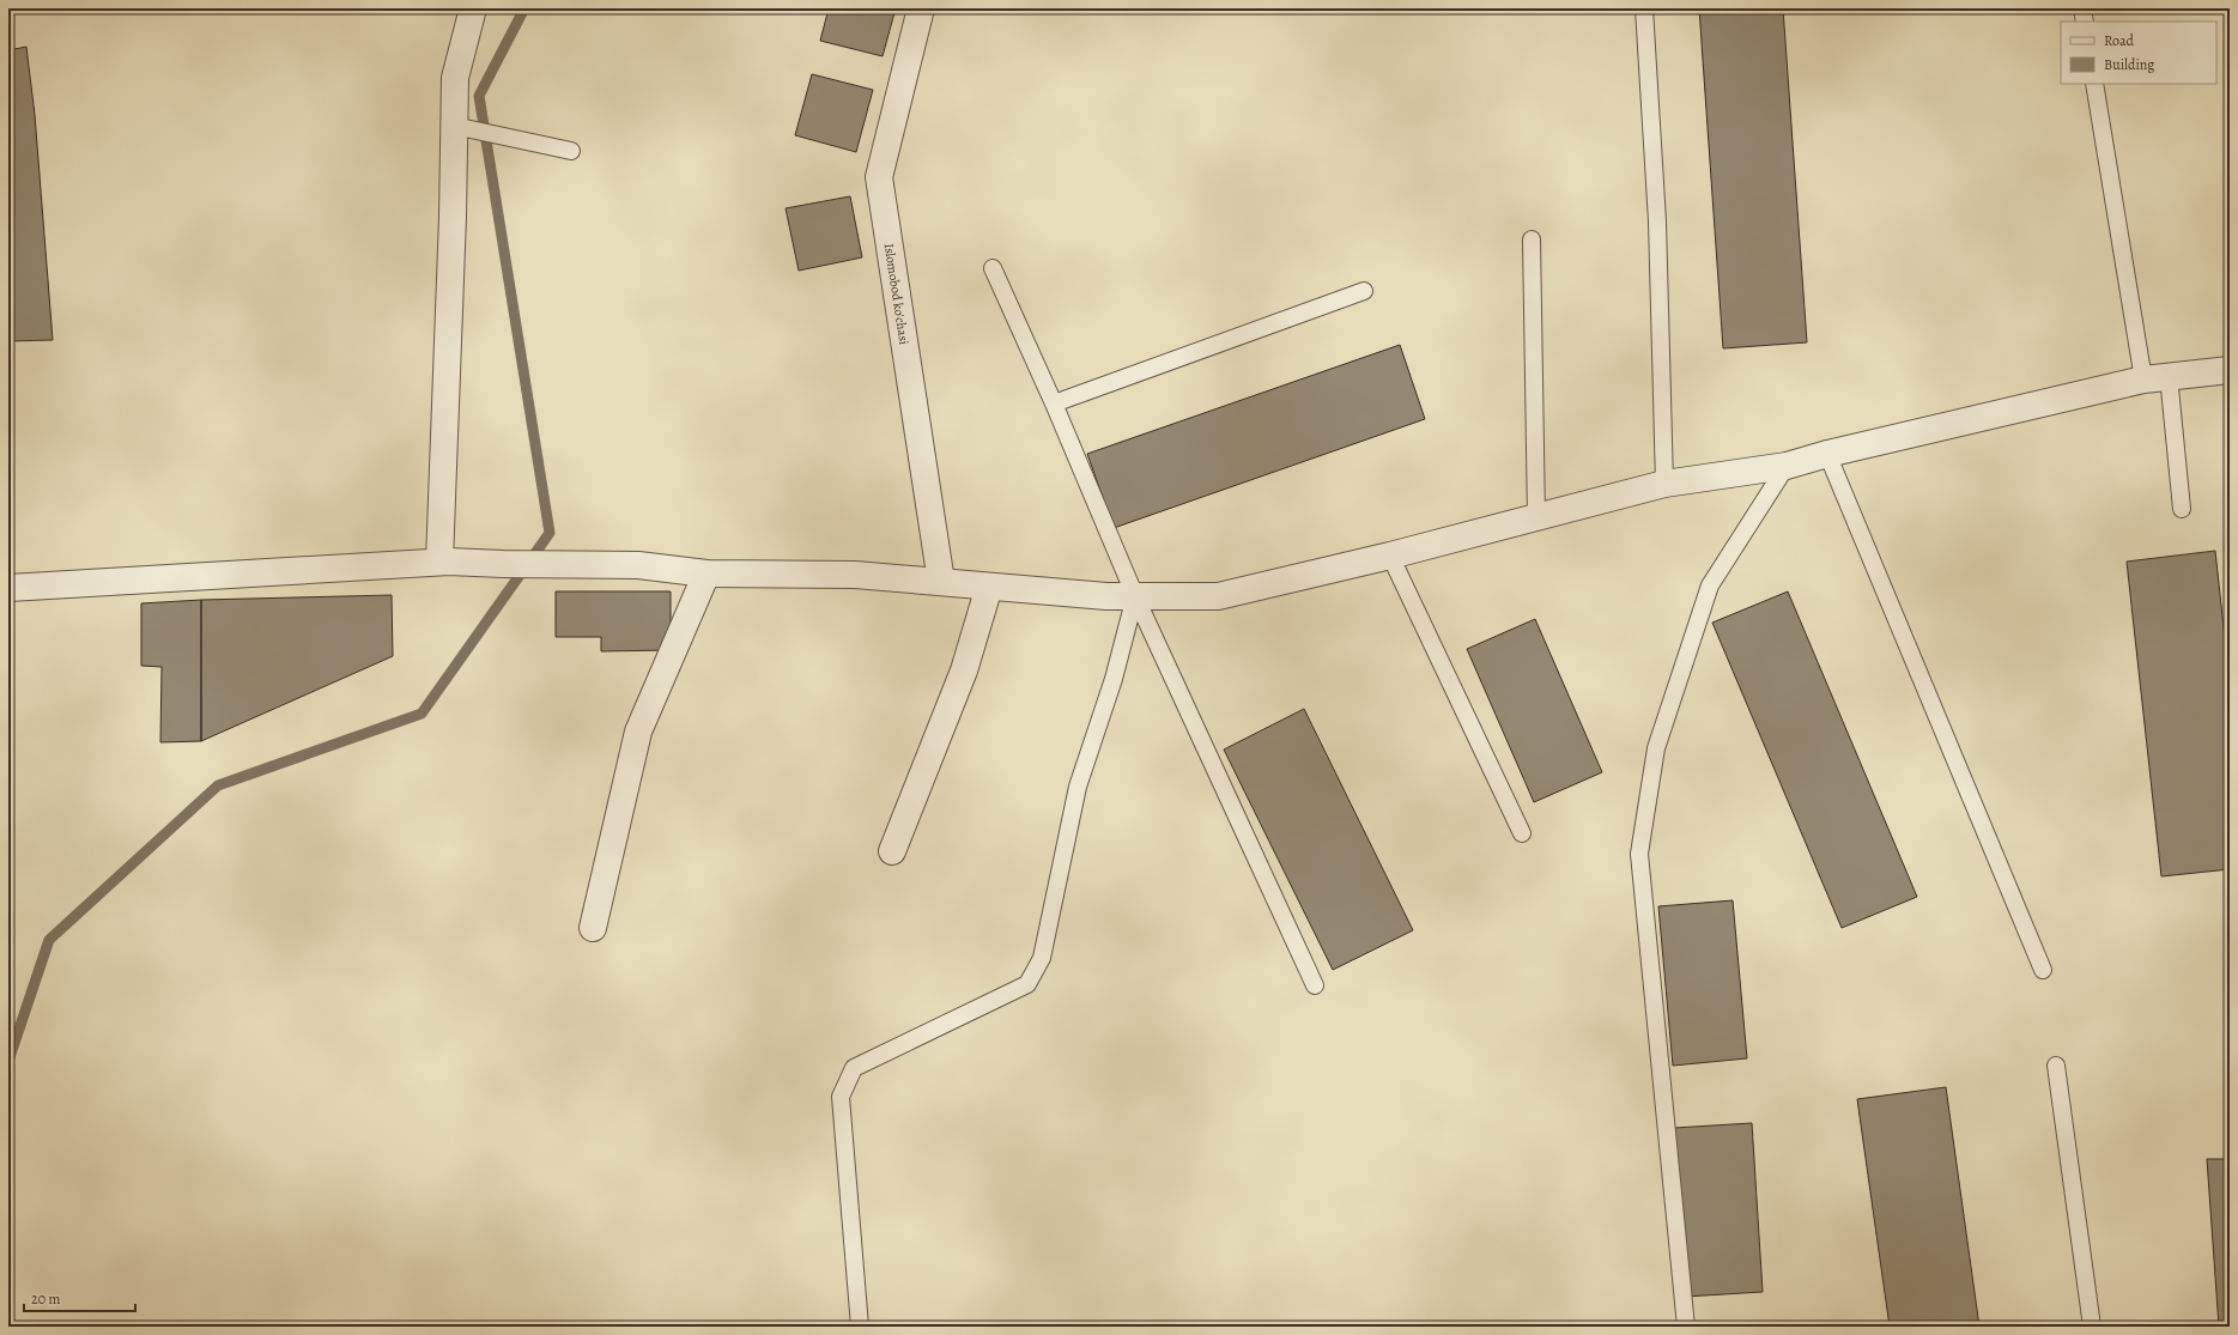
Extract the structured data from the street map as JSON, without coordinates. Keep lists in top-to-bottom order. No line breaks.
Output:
{"streets":{"street":["Islomobod ko'chasi"]},"legend":["Road","Building"],"scale_bar":"20 m"}
